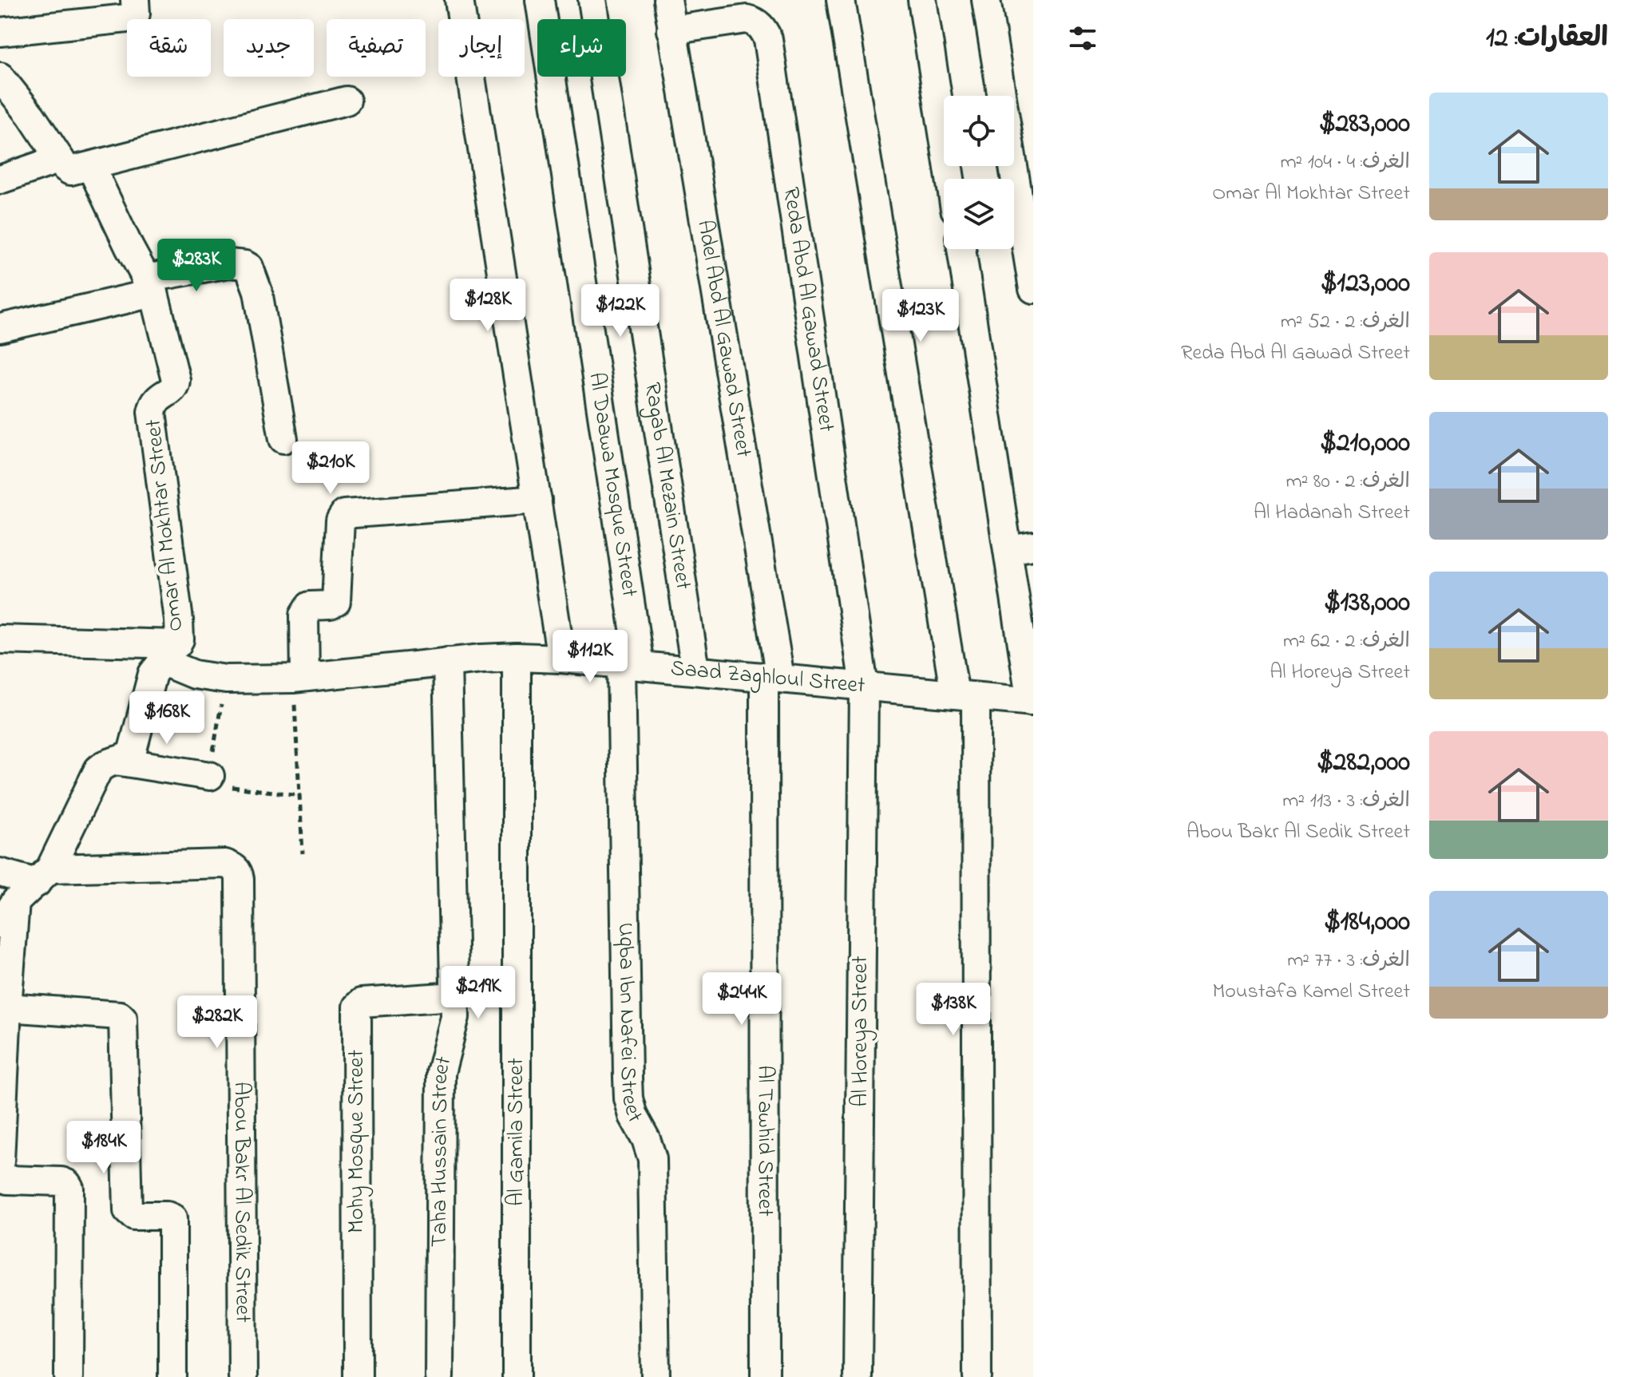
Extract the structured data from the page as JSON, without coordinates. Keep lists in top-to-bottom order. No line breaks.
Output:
{"streets":{"street":["Reda Abd Al Gawad Street","Adel Abd Al Gawad Street","Al Daawa Mosque Street","Ragab Al Mezain Street","Omar Al Mokhtar Street","Saad Zaghloul Street","Uqba Ibn Nafei Street","Al Horeya Street","Al Gamila Street","Mohy Mosque Street","Al Tawhid Street","Taha Hussain Street","Abou Bakr Al Sedik Street"]},"crossings":[["Reda Abd Al Gawad Street","Adel Abd Al Gawad Street"],["Reda Abd Al Gawad Street","Saad Zaghloul Street"],["Reda Abd Al Gawad Street","Al Horeya Street"],["Adel Abd Al Gawad Street","Saad Zaghloul Street"],["Adel Abd Al Gawad Street","Al Tawhid Street"],["Al Daawa Mosque Street","Saad Zaghloul Street"],["Al Daawa Mosque Street","Uqba Ibn Nafei Street"],["Ragab Al Mezain Street","Saad Zaghloul Street"],["Omar Al Mokhtar Street","Saad Zaghloul Street"],["Omar Al Mokhtar Street","Abou Bakr Al Sedik Street"],["Saad Zaghloul Street","Uqba Ibn Nafei Street"],["Saad Zaghloul Street","Al Horeya Street"],["Saad Zaghloul Street","Al Gamila Street"],["Saad Zaghloul Street","Al Tawhid Street"],["Saad Zaghloul Street","Taha Hussain Street"],["Mohy Mosque Street","Taha Hussain Street"]],"page":{"heading":"العقارات: 12","chip":["شراء","إيجار","تصفية","جديد","شقة"],"list":[{"name":"$283,000","note":"الغرف: 4 · 104 m² · Omar Al Mokhtar Street"},{"name":"$123,000","note":"الغرف: 2 · 52 m² · Reda Abd Al Gawad Street"},{"name":"$210,000","note":"الغرف: 2 · 80 m² · Al Hadanah Street"},{"name":"$138,000","note":"الغرف: 2 · 62 m² · Al Horeya Street"},{"name":"$282,000","note":"الغرف: 3 · 113 m² · Abou Bakr Al Sedik Street"},{"name":"$184,000","note":"الغرف: 3 · 77 m² · Moustafa Kamel Street"}],"price":["$283K","$128K","$122K","$123K","$210K","$112K","$168K","$219K","$244K","$138K","$282K","$184K"]}}
